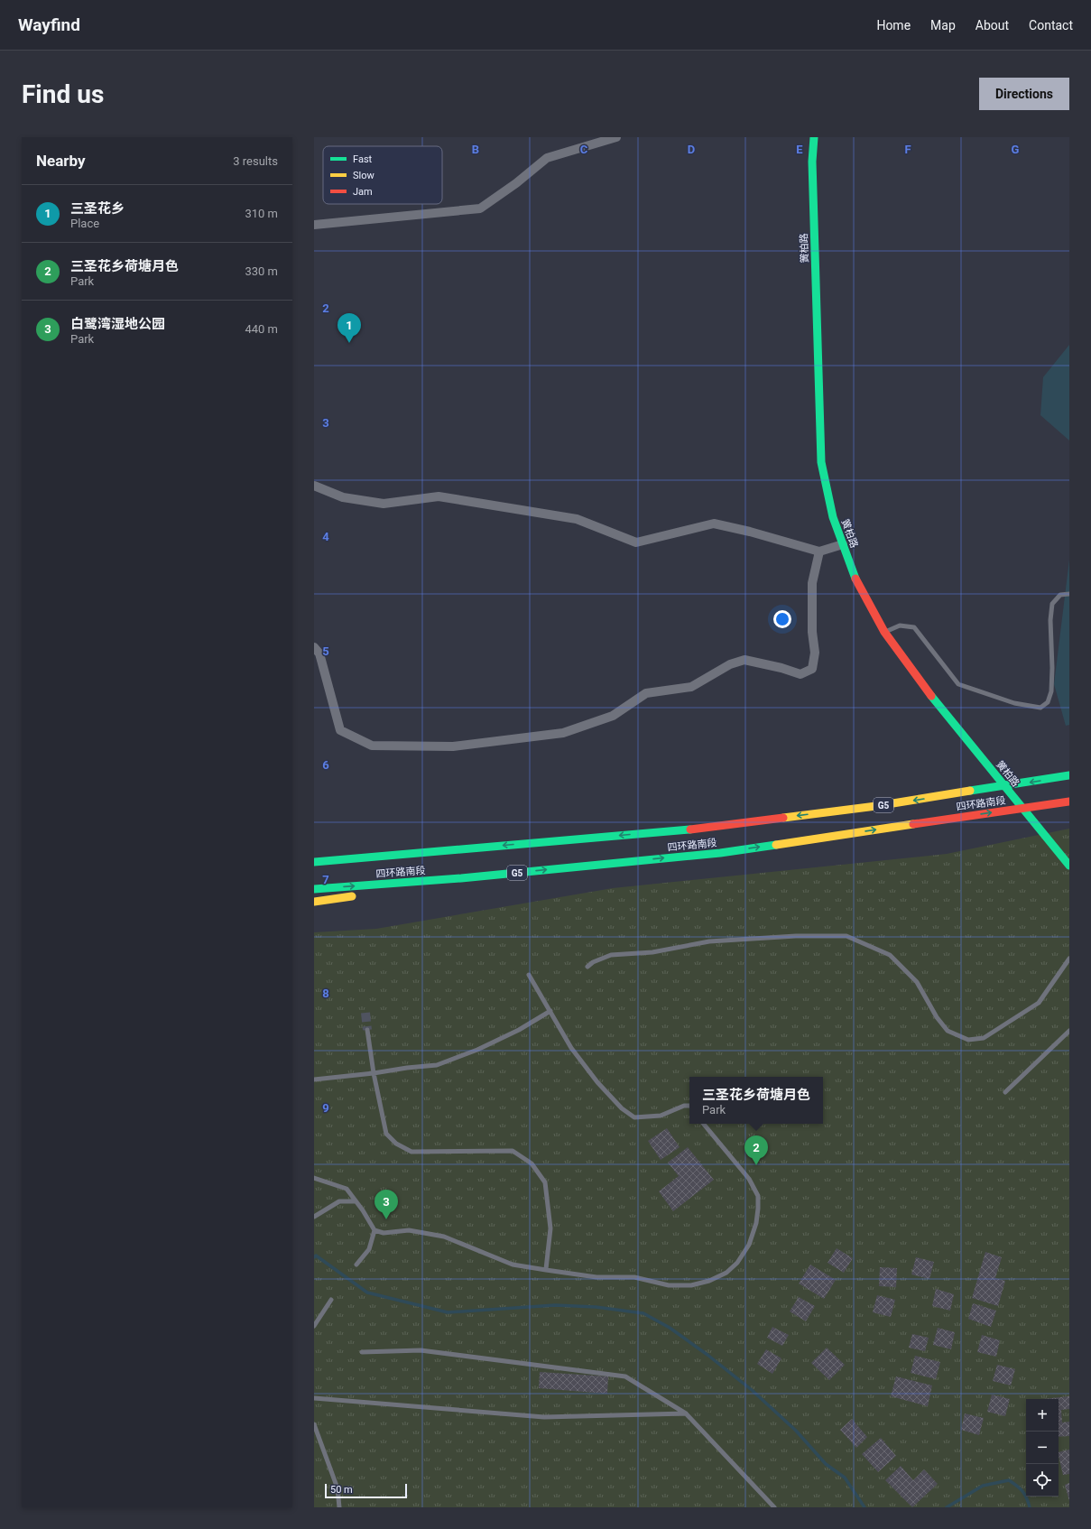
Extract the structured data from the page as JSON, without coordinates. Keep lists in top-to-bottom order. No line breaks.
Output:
{"streets":{"main road":["黉柏路","四环路南段","G5"]},"legend":["Fast","Slow","Jam"],"scale_bar":"50 m","page":{"header":"Wayfind","nav":["Home","Map","About","Contact"],"buttons":"Directions","title":"Find us","heading":["Nearby","3 results"],"list":[{"mark":"1","name":"三圣花乡","note":"Place","value":"310 m"},{"mark":"2","name":"三圣花乡荷塘月色","note":"Park","value":"330 m"},{"mark":"3","name":"白鹭湾湿地公园","note":"Park","value":"440 m"}],"pins":["1","2","3"],"popup":["三圣花乡荷塘月色","Park"],"map_buttons":["+","−"],"scale":"50 m"},"grid":{"columns":["B","C","D","E","F","G"],"rows":["2","3","4","5","6","7","8","9"]}}
